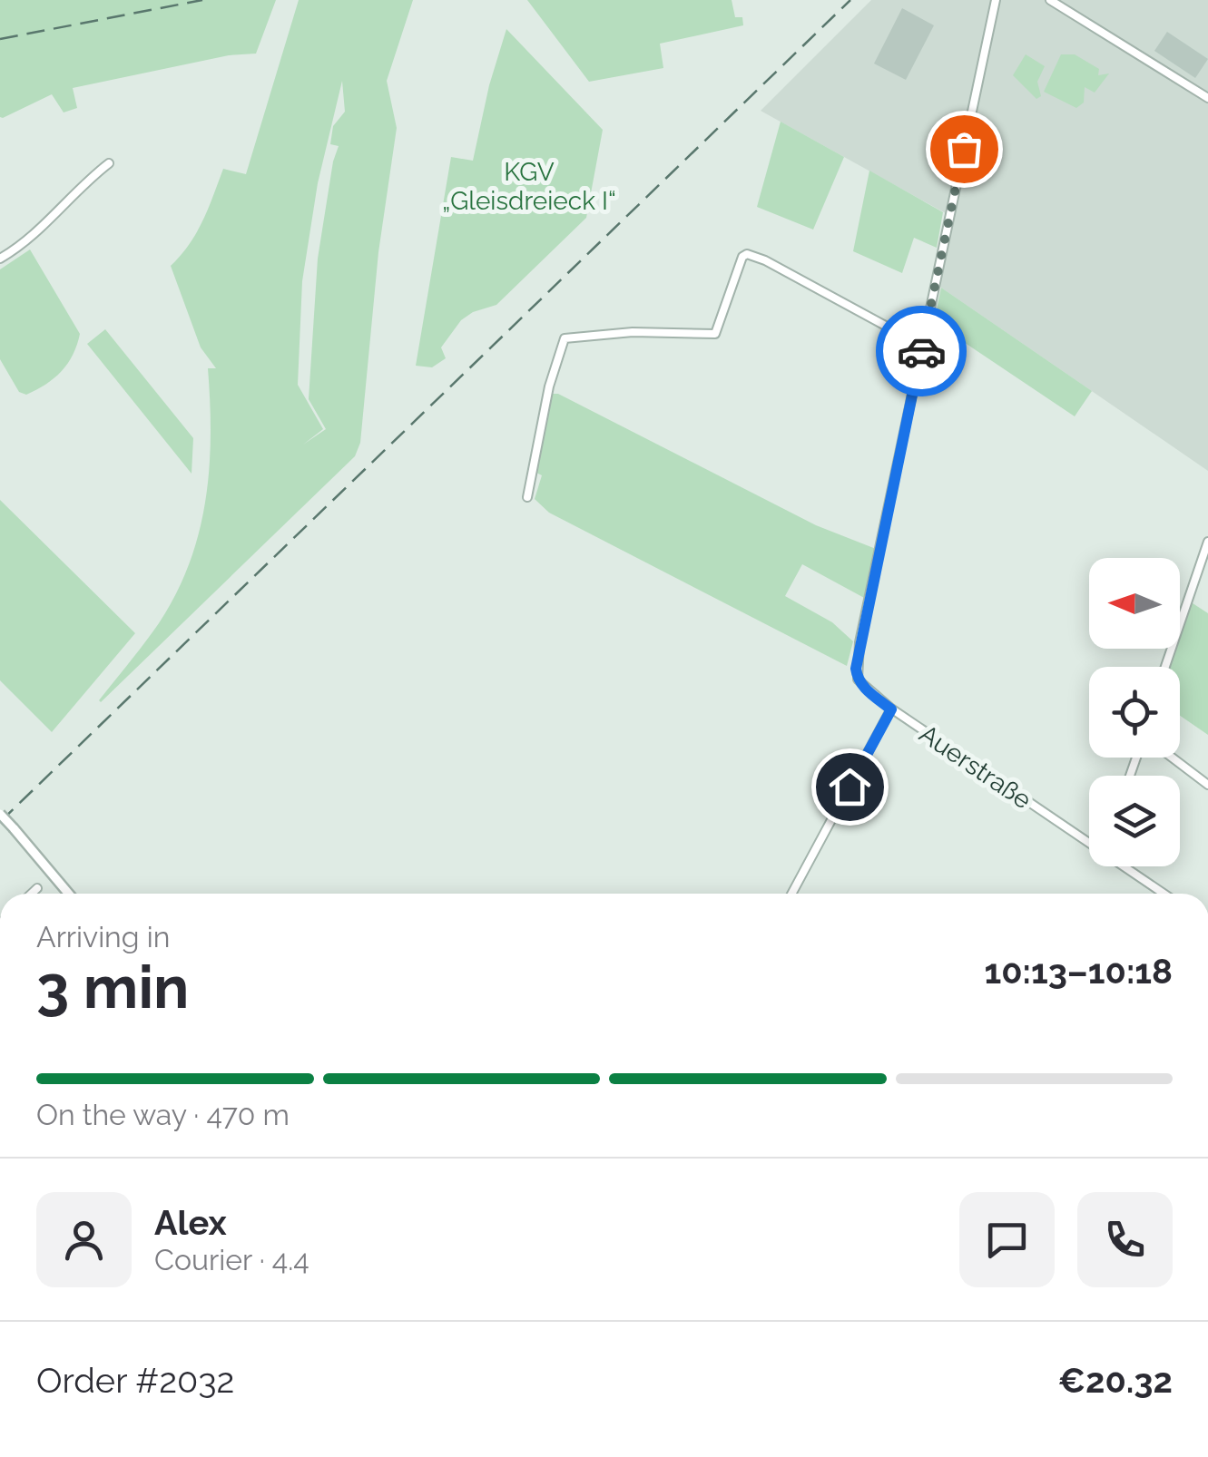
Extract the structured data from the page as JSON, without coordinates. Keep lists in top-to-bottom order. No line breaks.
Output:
{"streets":{"street":["Auerstraße"]},"parks":["KGV „Gleisdreieck I“"],"north":"left","page":{"heading":["3 min","Arriving in","10:13–10:18"],"panel":["Alex","Courier · 4.4","Order #2032","€20.32"],"bar":"On the way · 470 m"}}
